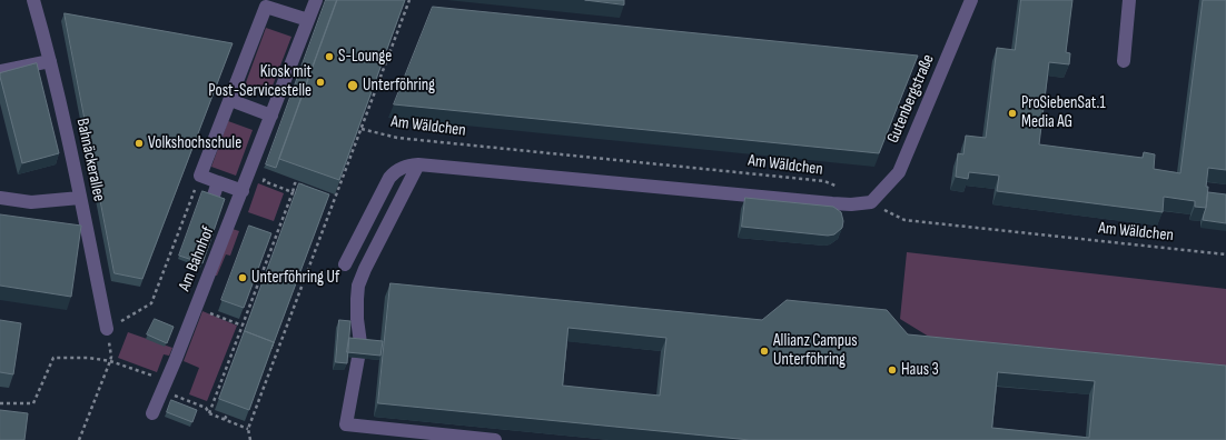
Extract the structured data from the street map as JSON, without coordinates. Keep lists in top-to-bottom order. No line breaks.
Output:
{"streets":{"street":["Gutenbergstraße","Bahnäckerallee","Am Bahnhof"],"path":["Am Wäldchen"]},"crossings":[["Gutenbergstraße","Am Wäldchen"]],"places":["S-Lounge","Kiosk mit Post-Servicestelle","Unterföhring","ProSiebenSat.1 Media AG","Volkshochschule","Unterföhring Uf","Allianz Campus Unterföhring","Haus 3"]}
